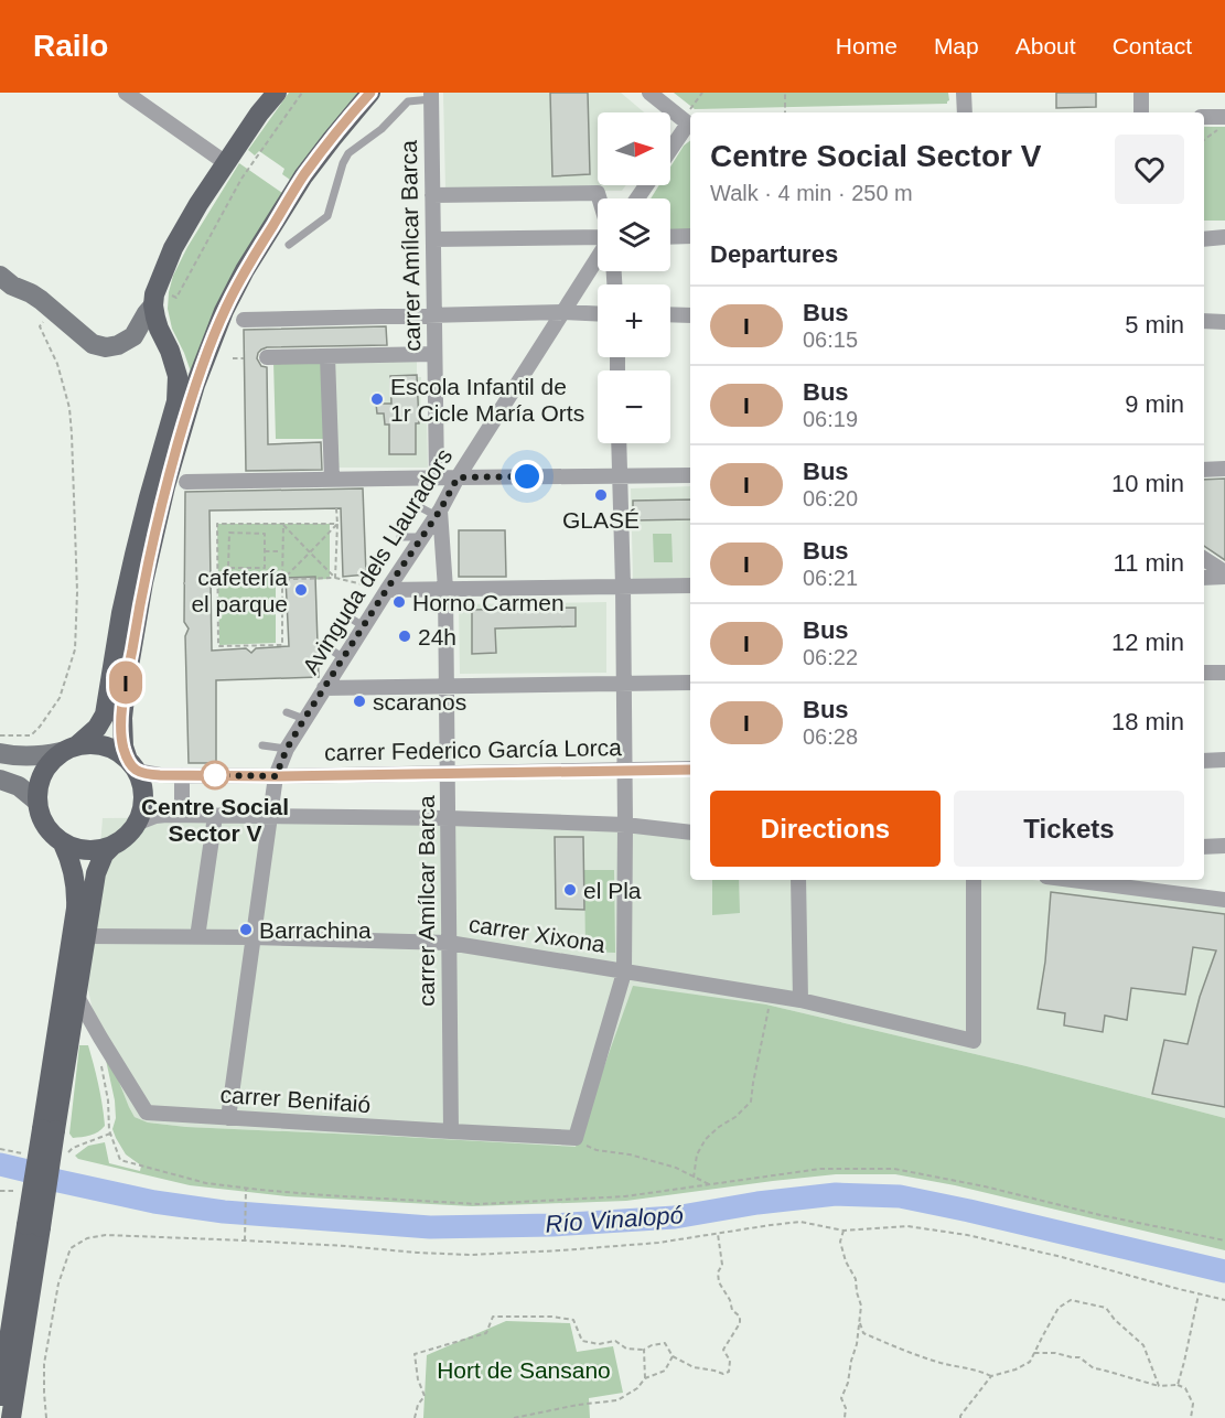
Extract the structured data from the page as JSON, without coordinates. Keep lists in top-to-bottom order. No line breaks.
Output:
{"streets":{"street":["carrer Amílcar Barca","Avinguda dels Llauradors","carrer Federico García Lorca","carrer Xixona","carrer Benifaió"]},"crossings":[["carrer Amílcar Barca","Avinguda dels Llauradors"],["carrer Amílcar Barca","carrer Federico García Lorca"],["carrer Amílcar Barca","carrer Xixona"],["carrer Amílcar Barca","carrer Benifaió"],["Avinguda dels Llauradors","carrer Federico García Lorca"],["Avinguda dels Llauradors","carrer Xixona"],["Avinguda dels Llauradors","carrer Benifaió"]],"water":["Río Vinalopó"],"parks":["Hort de Sansano"],"places":["Escola Infantil de 1r Cicle María Orts","GLASÉ","cafetería el parque","Horno Carmen","24h","scaranos","Centre Social Sector V","el Pla","Barrachina"],"lines":["bus line I"],"north":"right","page":{"header":"Railo","nav":["Home","Map","About","Contact"],"on_map":"I","map_buttons":["+","−"],"heading":[["Centre Social Sector V","Walk · 4 min · 250 m"],"Departures"],"list":[{"mark":"I","name":"Bus","note":"06:15","value":"5 min"},{"mark":"I","name":"Bus","note":"06:19","value":"9 min"},{"mark":"I","name":"Bus","note":"06:20","value":"10 min"},{"mark":"I","name":"Bus","note":"06:21","value":"11 min"},{"mark":"I","name":"Bus","note":"06:22","value":"12 min"},{"mark":"I","name":"Bus","note":"06:28","value":"18 min"}],"buttons":["Directions","Tickets"]}}
